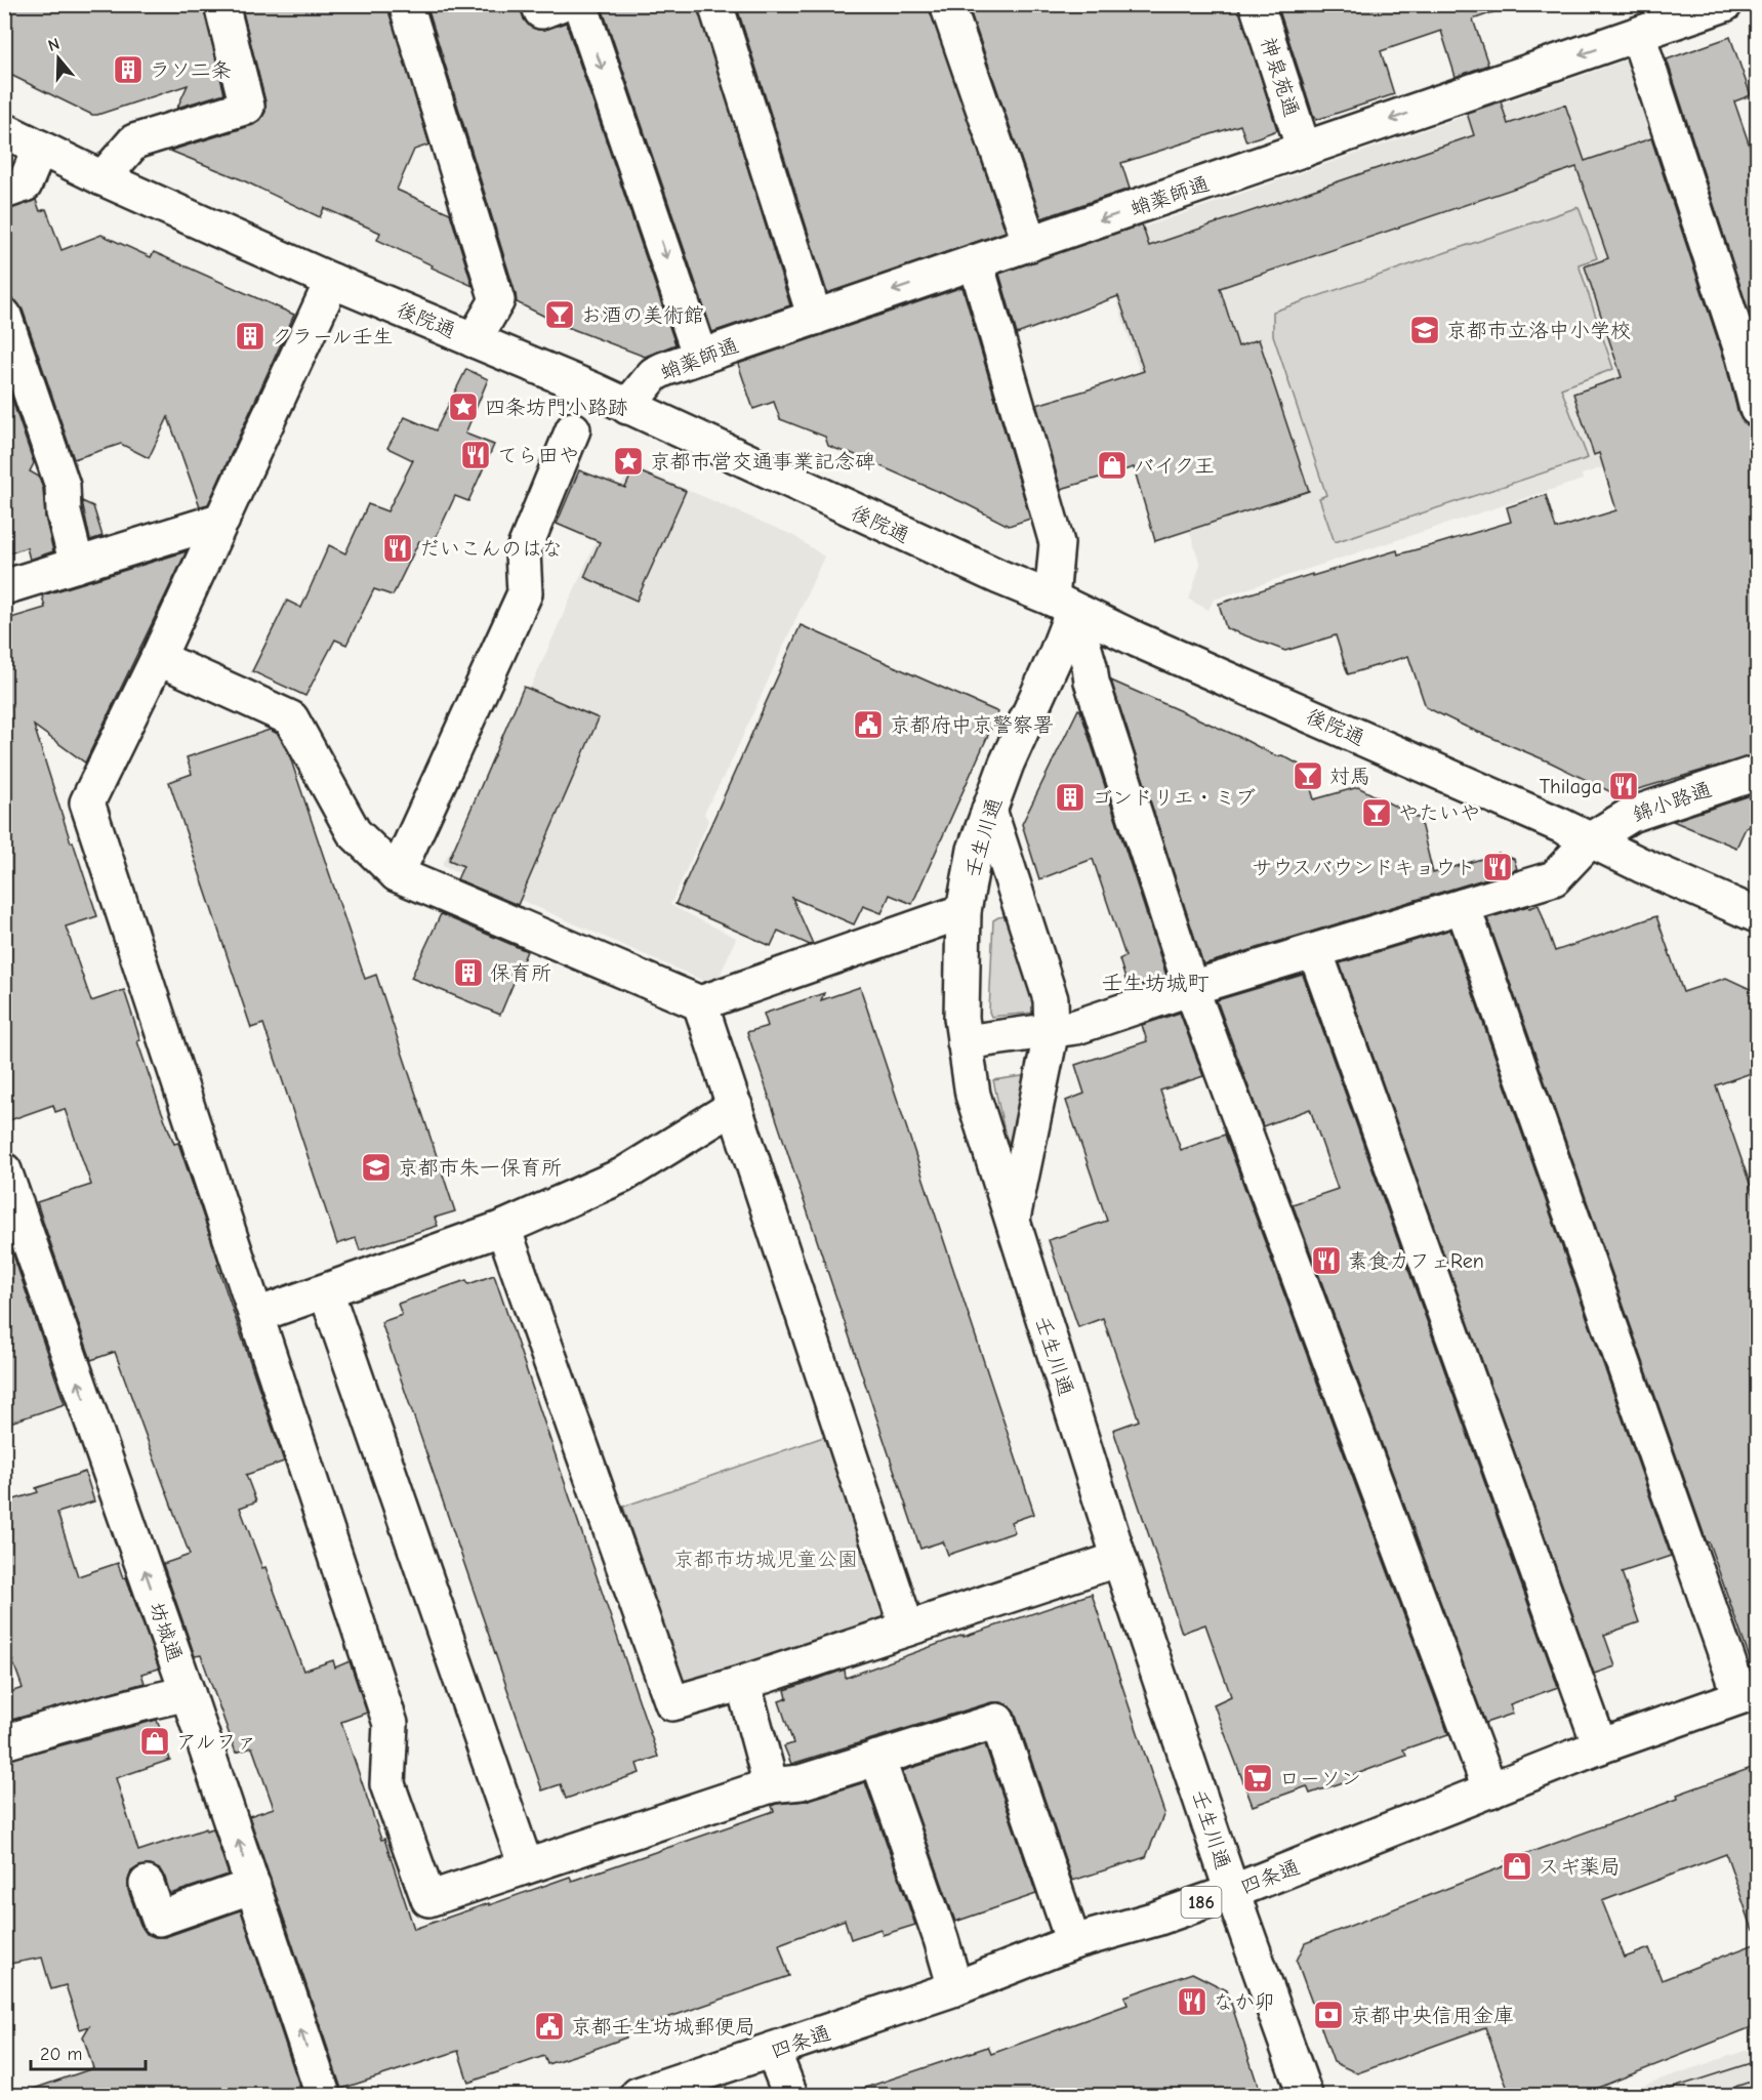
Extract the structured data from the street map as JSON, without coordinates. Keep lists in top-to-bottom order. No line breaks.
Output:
{"streets":{"street":["神泉苑通","蛸薬師通","後院通","錦小路通","壬生川通","坊城通","四条通","186"]},"crossings":[["神泉苑通","蛸薬師通"],["蛸薬師通","後院通"],["後院通","錦小路通"],["後院通","壬生川通"],["錦小路通","壬生川通"],["壬生川通","四条通"]],"one_way":["蛸薬師通"],"districts":["壬生坊城町"],"parks":["京都市坊城児童公園"],"places":{"building":["ラソ二条","クラール壬生","ゴンドリエ・ミブ","保育所"],"bar":["お酒の美術館","対馬","やたいや"],"school or university":["京都市立洛中小学校","京都市朱一保育所"],"place":["四条坊門小路跡","京都市営交通事業記念碑"],"restaurant":["てら田や","だいこんのはな","Thilaga","サウスバウンドキョウト","素食カフェRen","なか卯"],"shop":["バイク王","アルファ","スギ薬局"],"public building":["京都府中京警察署","京都壬生坊城郵便局"],"supermarket":["ローソン"],"bank":["京都中央信用金庫"]},"scale_bar":"20 m","north":"top"}
